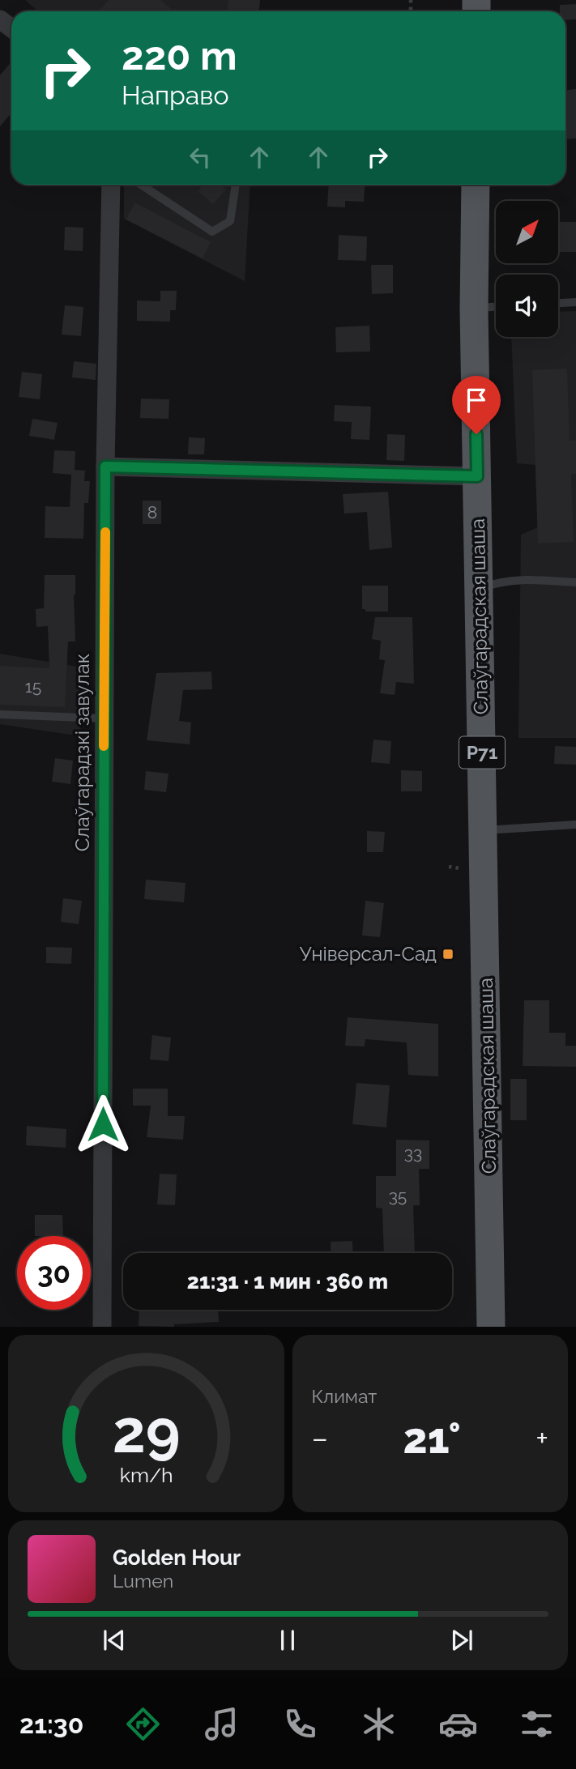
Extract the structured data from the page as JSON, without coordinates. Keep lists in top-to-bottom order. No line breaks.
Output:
{"streets":{"main road":["Слаўгарадская шаша","Р71"],"street":["Слаўгарадзкі завулак"]},"places":{"transit":["Універсал-Сад"]},"house_numbers":["8","15","33","35"],"north":"top right","page":{"turn":["220 m","Направо"],"limit":"30","trip":"21:31 · 1 мин · 360 m","tile":"Климат","heat":["−","21°","+"],"song":["Golden Hour","Lumen"],"tabs":"21:30","gauge":["29","km/h"]}}
